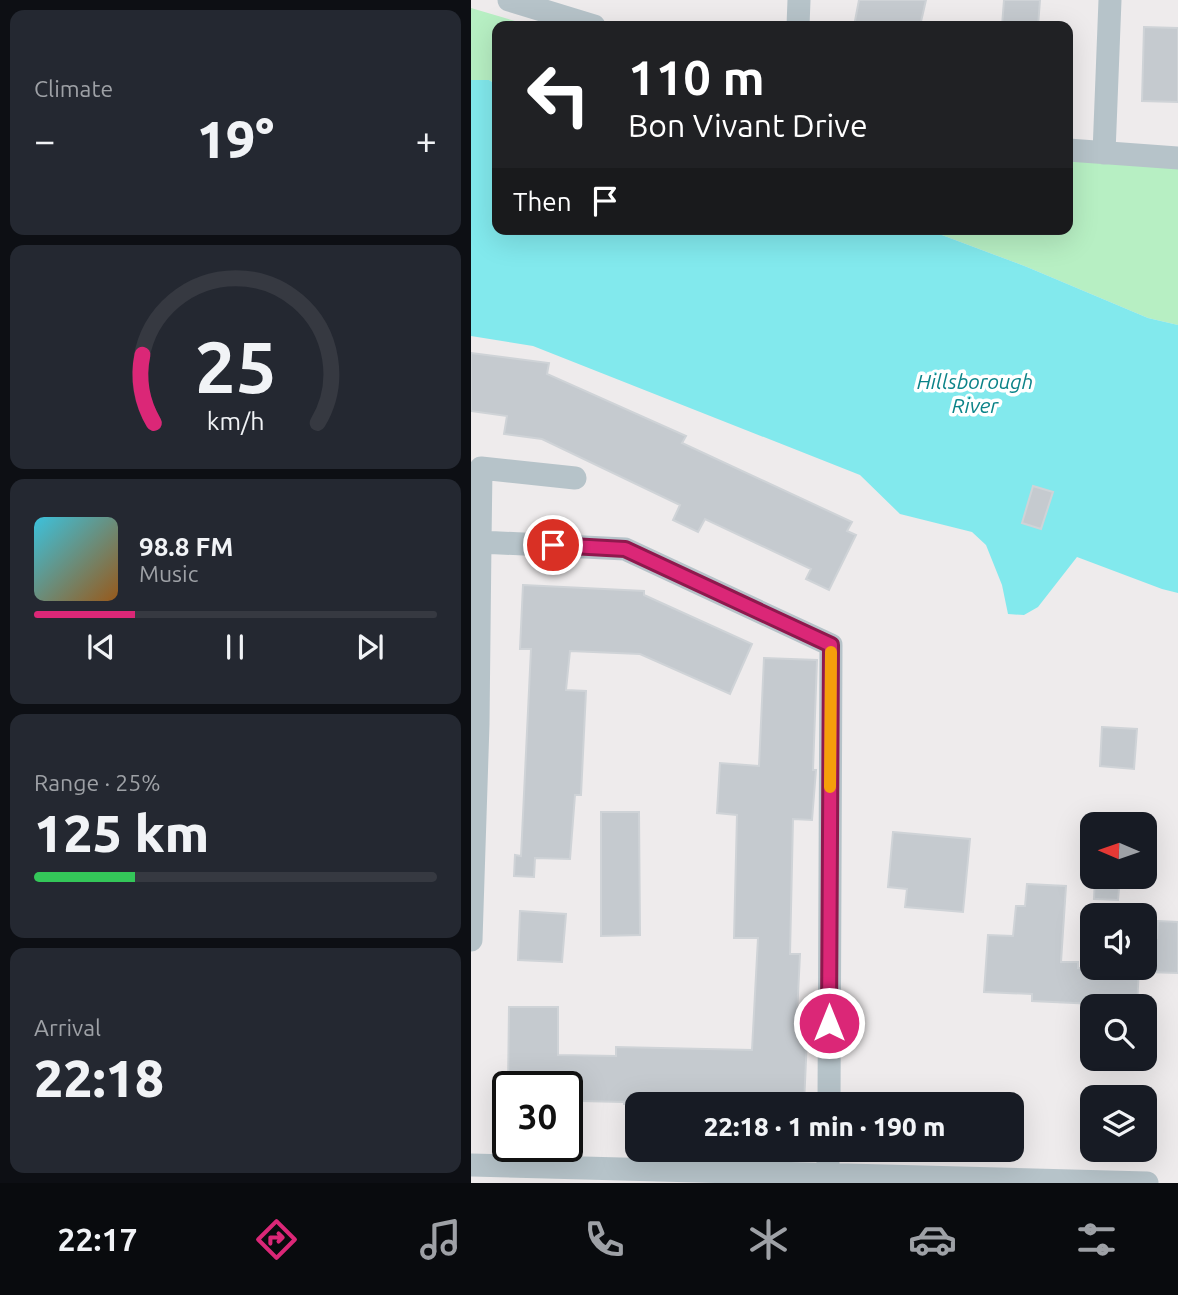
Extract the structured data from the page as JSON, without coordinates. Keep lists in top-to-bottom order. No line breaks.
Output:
{"water":["Hillsborough River"],"north":"left","page":{"tile":["Climate",["Range · 25%","125 km"],["Arrival","22:18"]],"turn":["110 m","Bon Vivant Drive"],"heat":["−","19°","+"],"then":"Then","song":["98.8 FM","Music"],"limit":"30","trip":"22:18 · 1 min · 190 m","tabs":"22:17","gauge":["25","km/h"]}}
